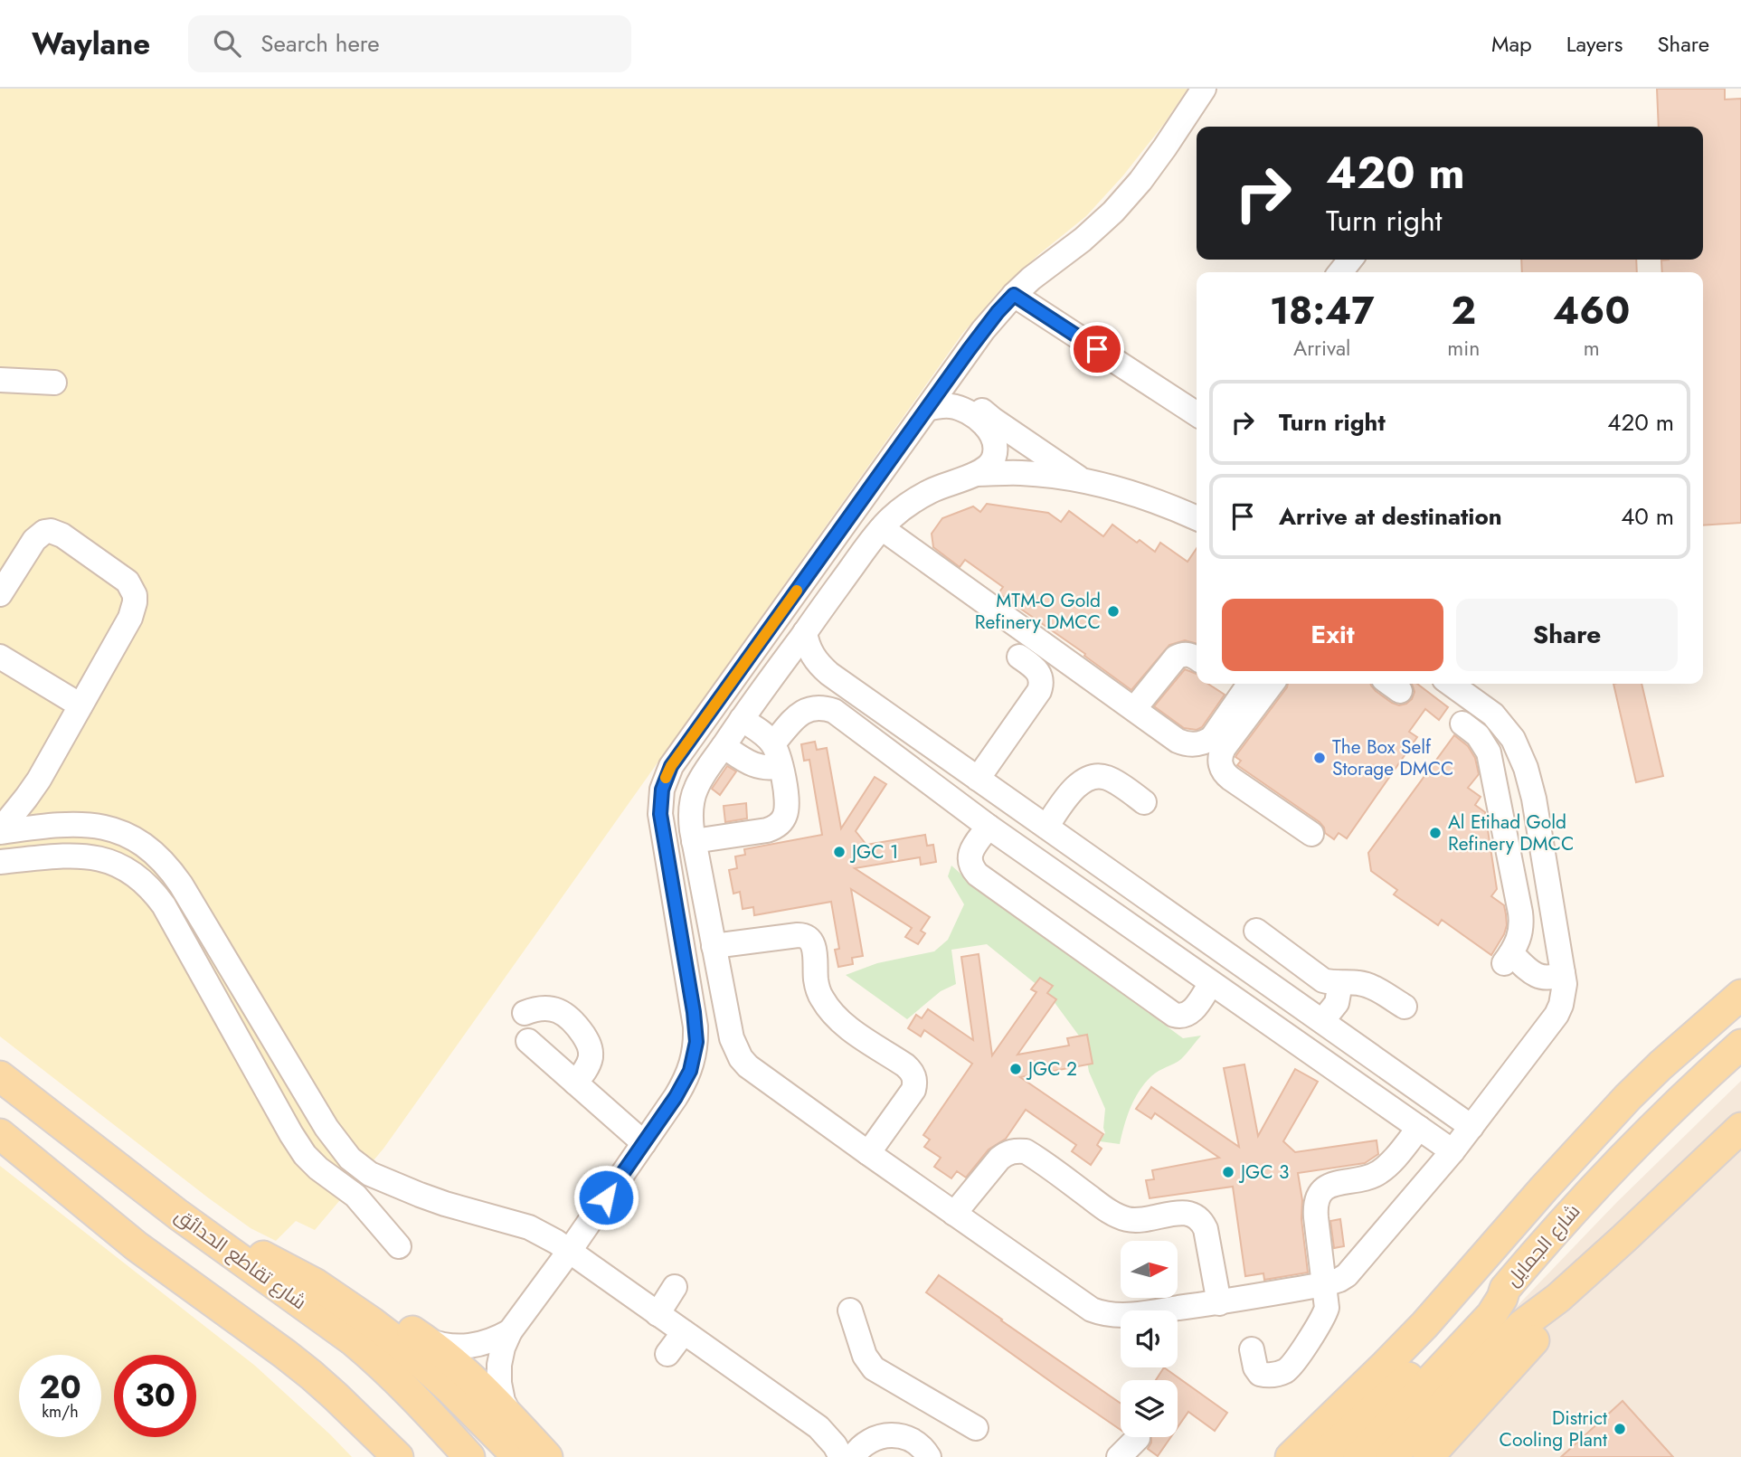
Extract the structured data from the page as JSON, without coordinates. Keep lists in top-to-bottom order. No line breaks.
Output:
{"streets":{"main road":["شارع الجمايل","شارع تقاطع الحدائق"]},"places":["MTM-O Gold Refinery DMCC","The Box Self Storage DMCC","Al Etihad Gold Refinery DMCC","JGC 1","JGC 2","JGC 3","District Cooling Plant"],"north":"right","page":{"header":"Waylane","search":"Search here","nav":["Map","Layers","Share"],"turn":["420 m","Turn right"],"eta":["18:47","Arrival","2","min","460","m"],"list":[{"name":"Turn right","value":"420 m"},{"name":"Arrive at destination","value":"40 m"}],"buttons":["Exit","Share"],"speed":"20 km/h","limit":"30"}}
